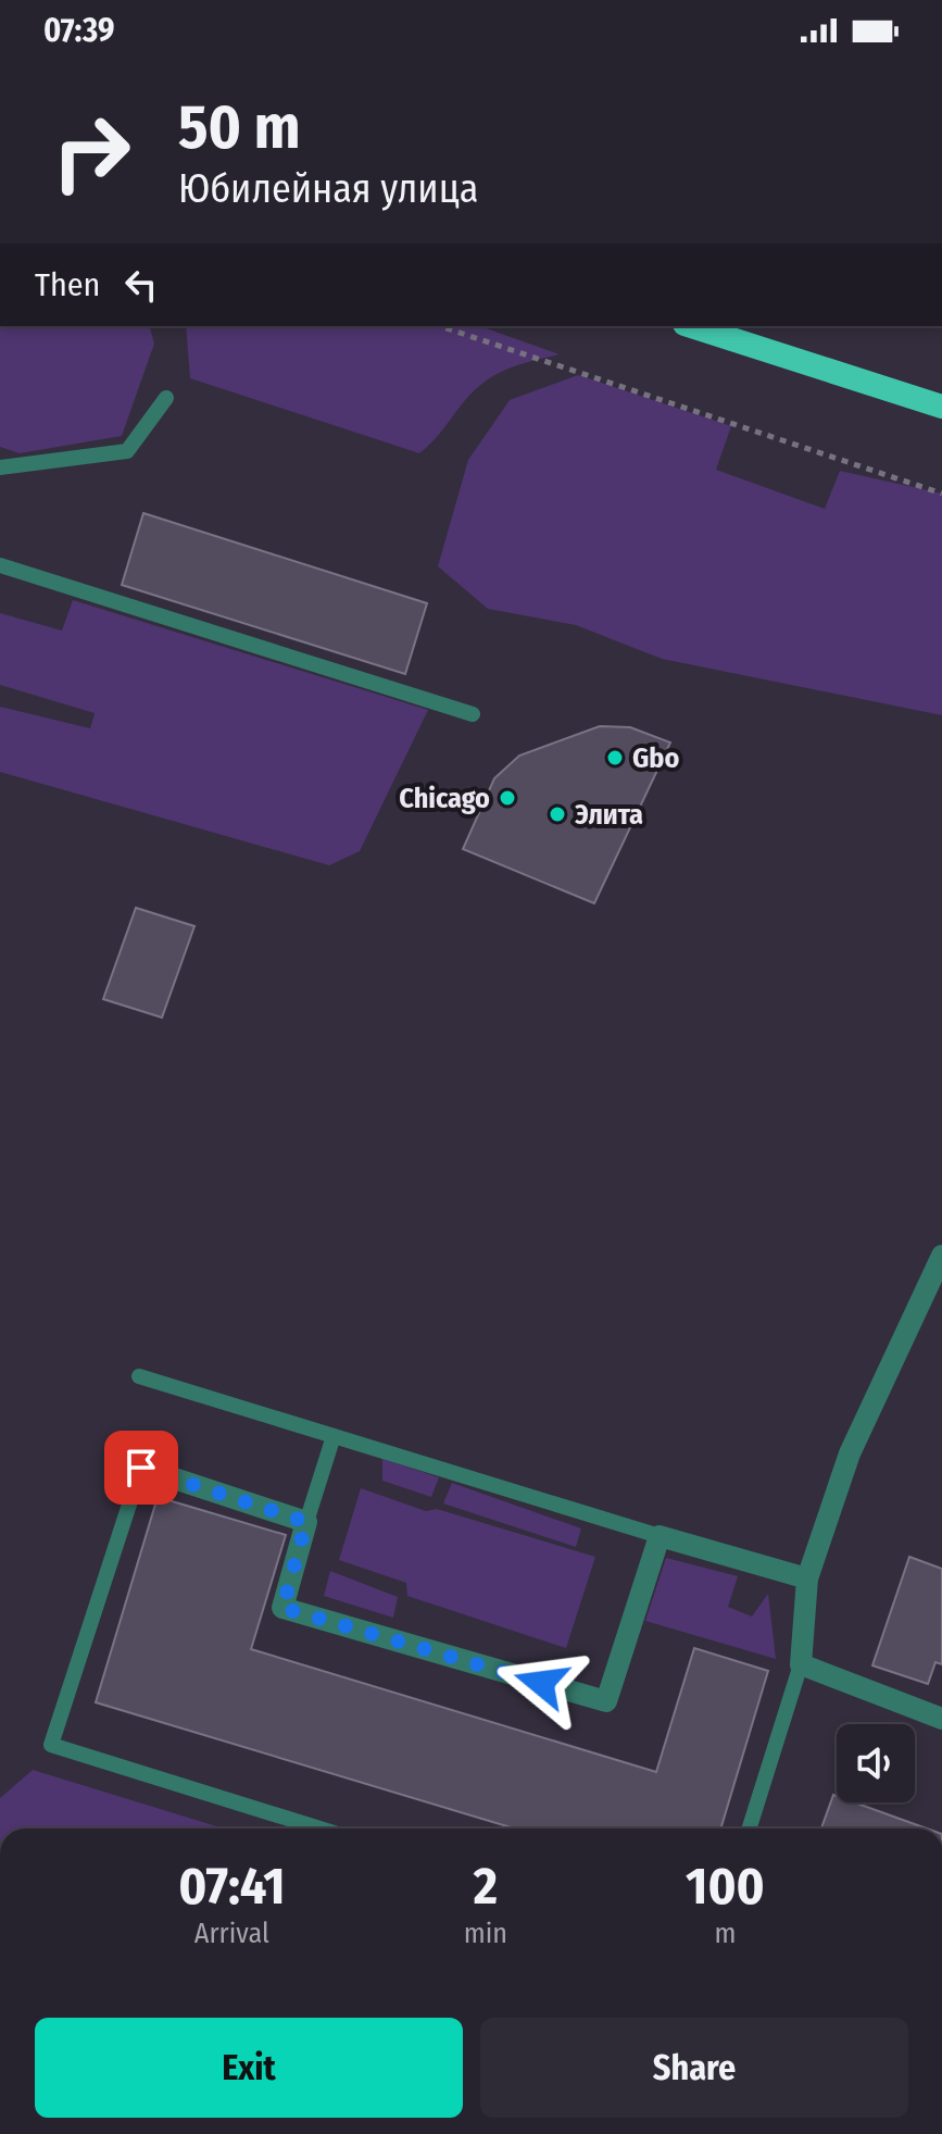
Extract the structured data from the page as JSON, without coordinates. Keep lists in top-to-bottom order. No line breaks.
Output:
{"places":["Gbo","Chicago","Элита"],"page":{"status":"07:39","turn":["50 m","Юбилейная улица"],"then":"Then","eta":["07:41","Arrival","2","min","100","m"],"buttons":["Exit","Share"]}}
